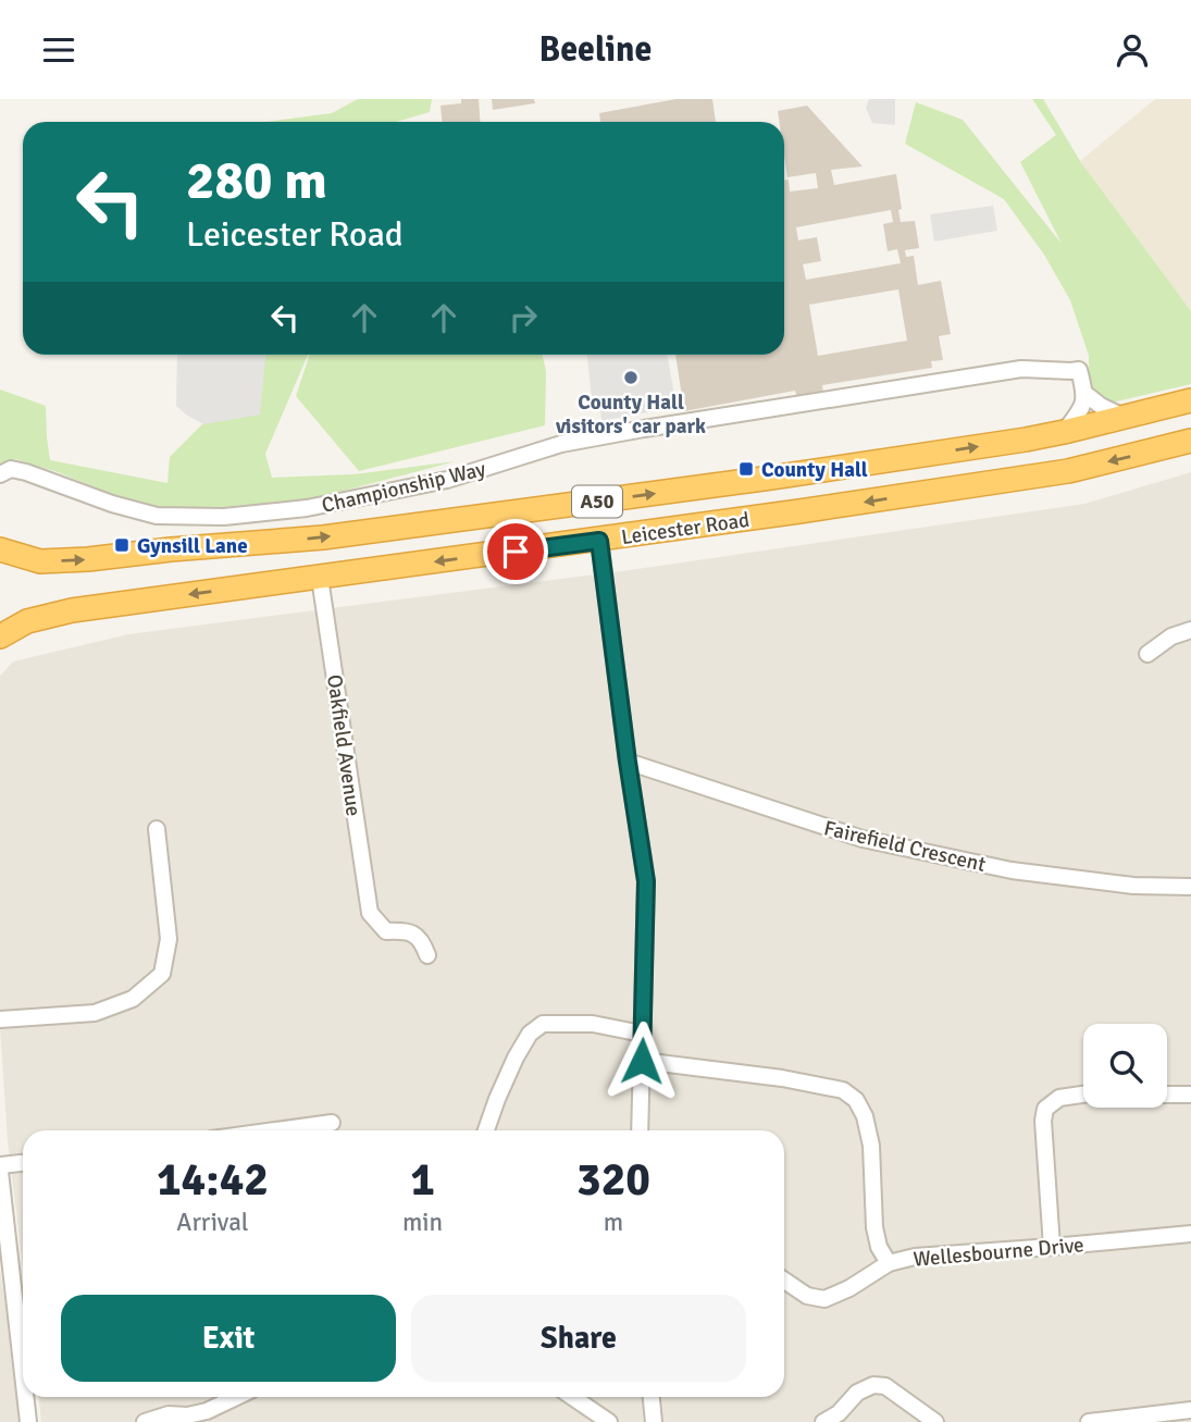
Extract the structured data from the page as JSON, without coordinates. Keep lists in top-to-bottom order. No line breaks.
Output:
{"streets":{"highway":["A50","Leicester Road"],"street":["Championship Way","Oakfield Avenue","Fairefield Crescent","Wellesbourne Drive"]},"crossings":[["Leicester Road","Oakfield Avenue"]],"places":{"other":["County Hall visitors' car park"],"transit":["County Hall","Gynsill Lane"]},"page":{"header":"Beeline","turn":["280 m","Leicester Road"],"eta":["14:42","Arrival","1","min","320","m"],"buttons":["Exit","Share"]}}
